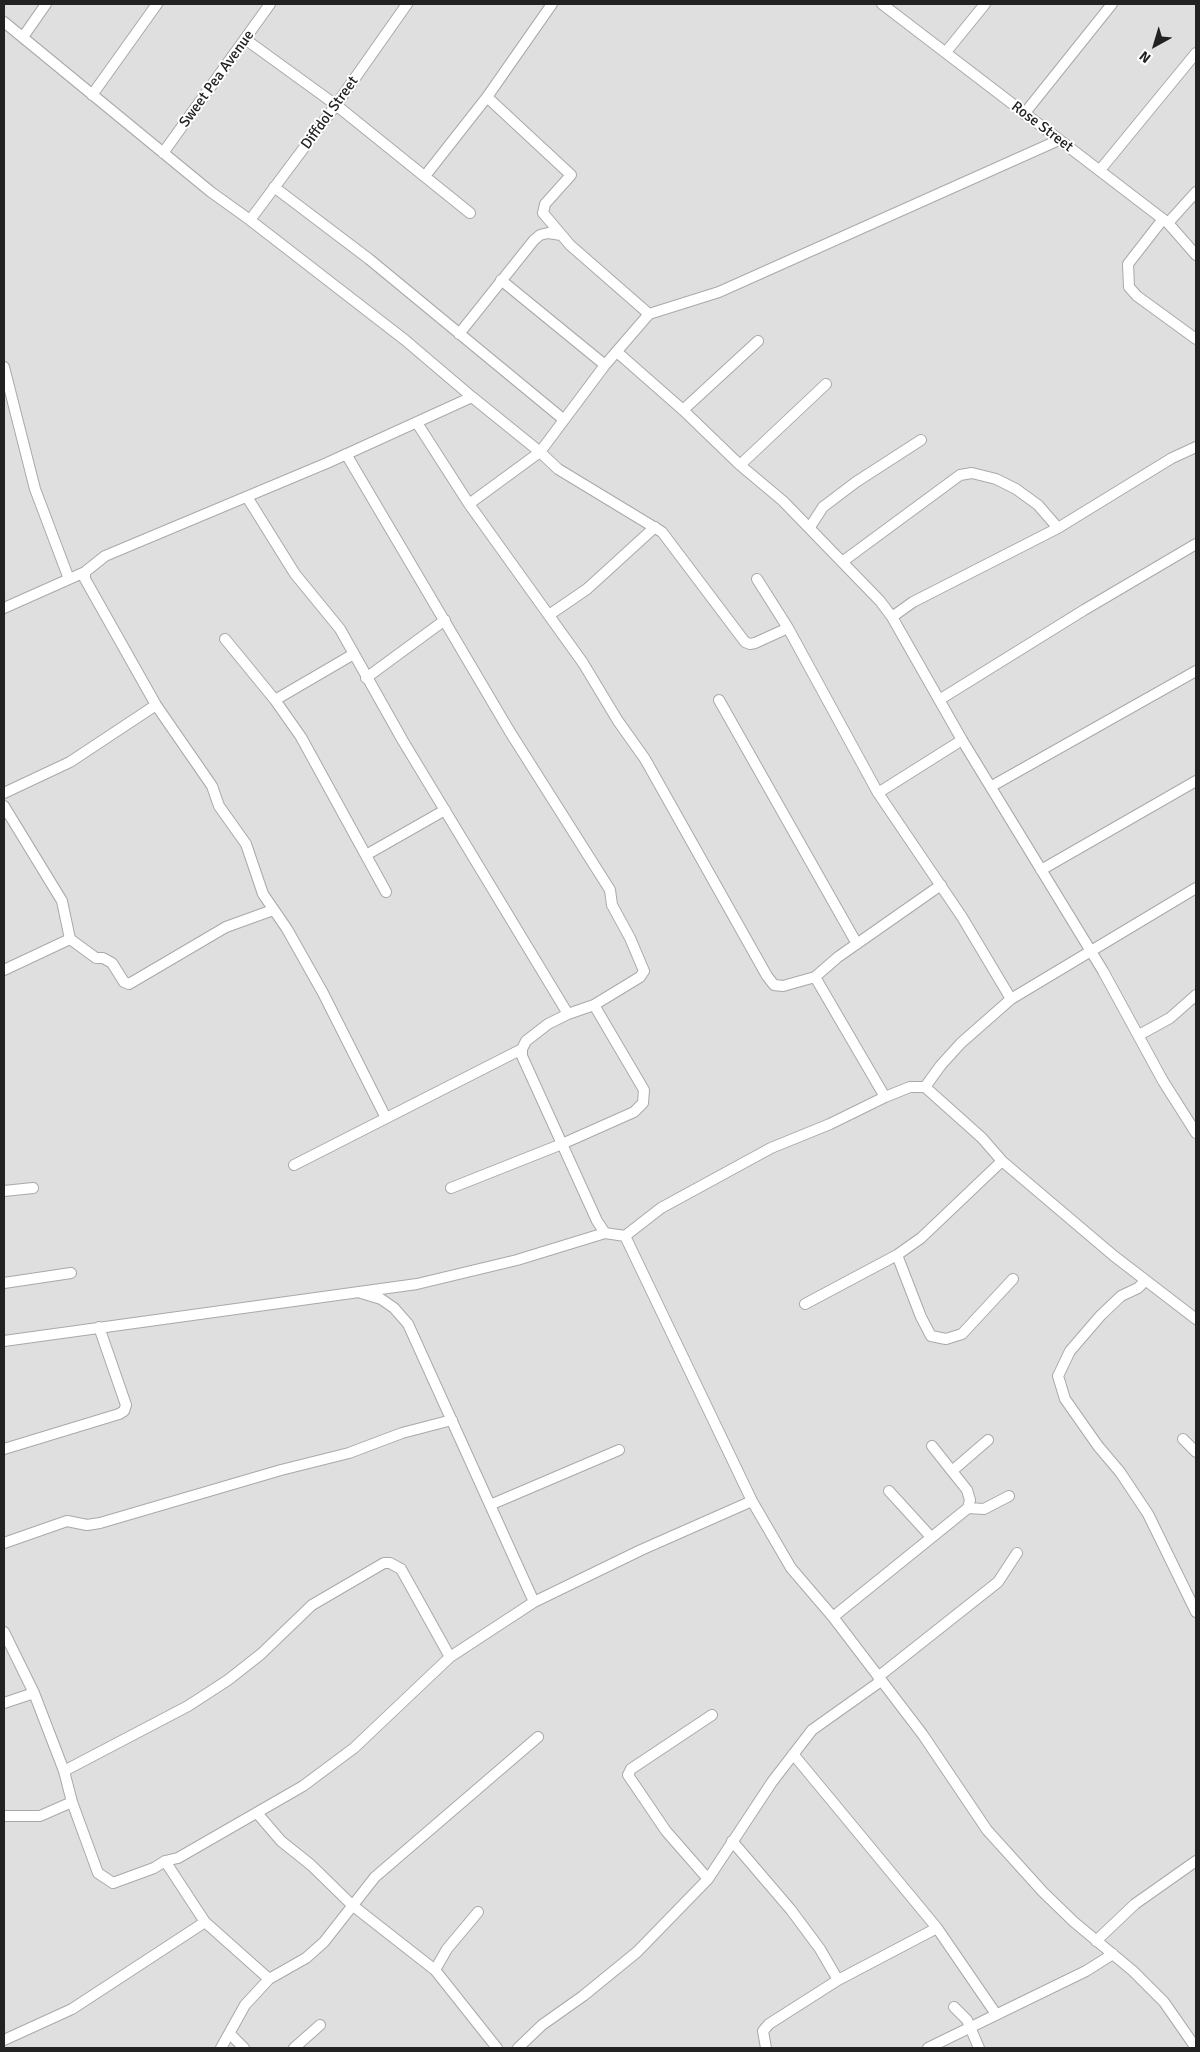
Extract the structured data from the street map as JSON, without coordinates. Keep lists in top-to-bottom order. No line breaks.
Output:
{"streets":{"street":["Sweet Pea Avenue","Diffdol Street","Rose Street"]},"north":"bottom left"}
